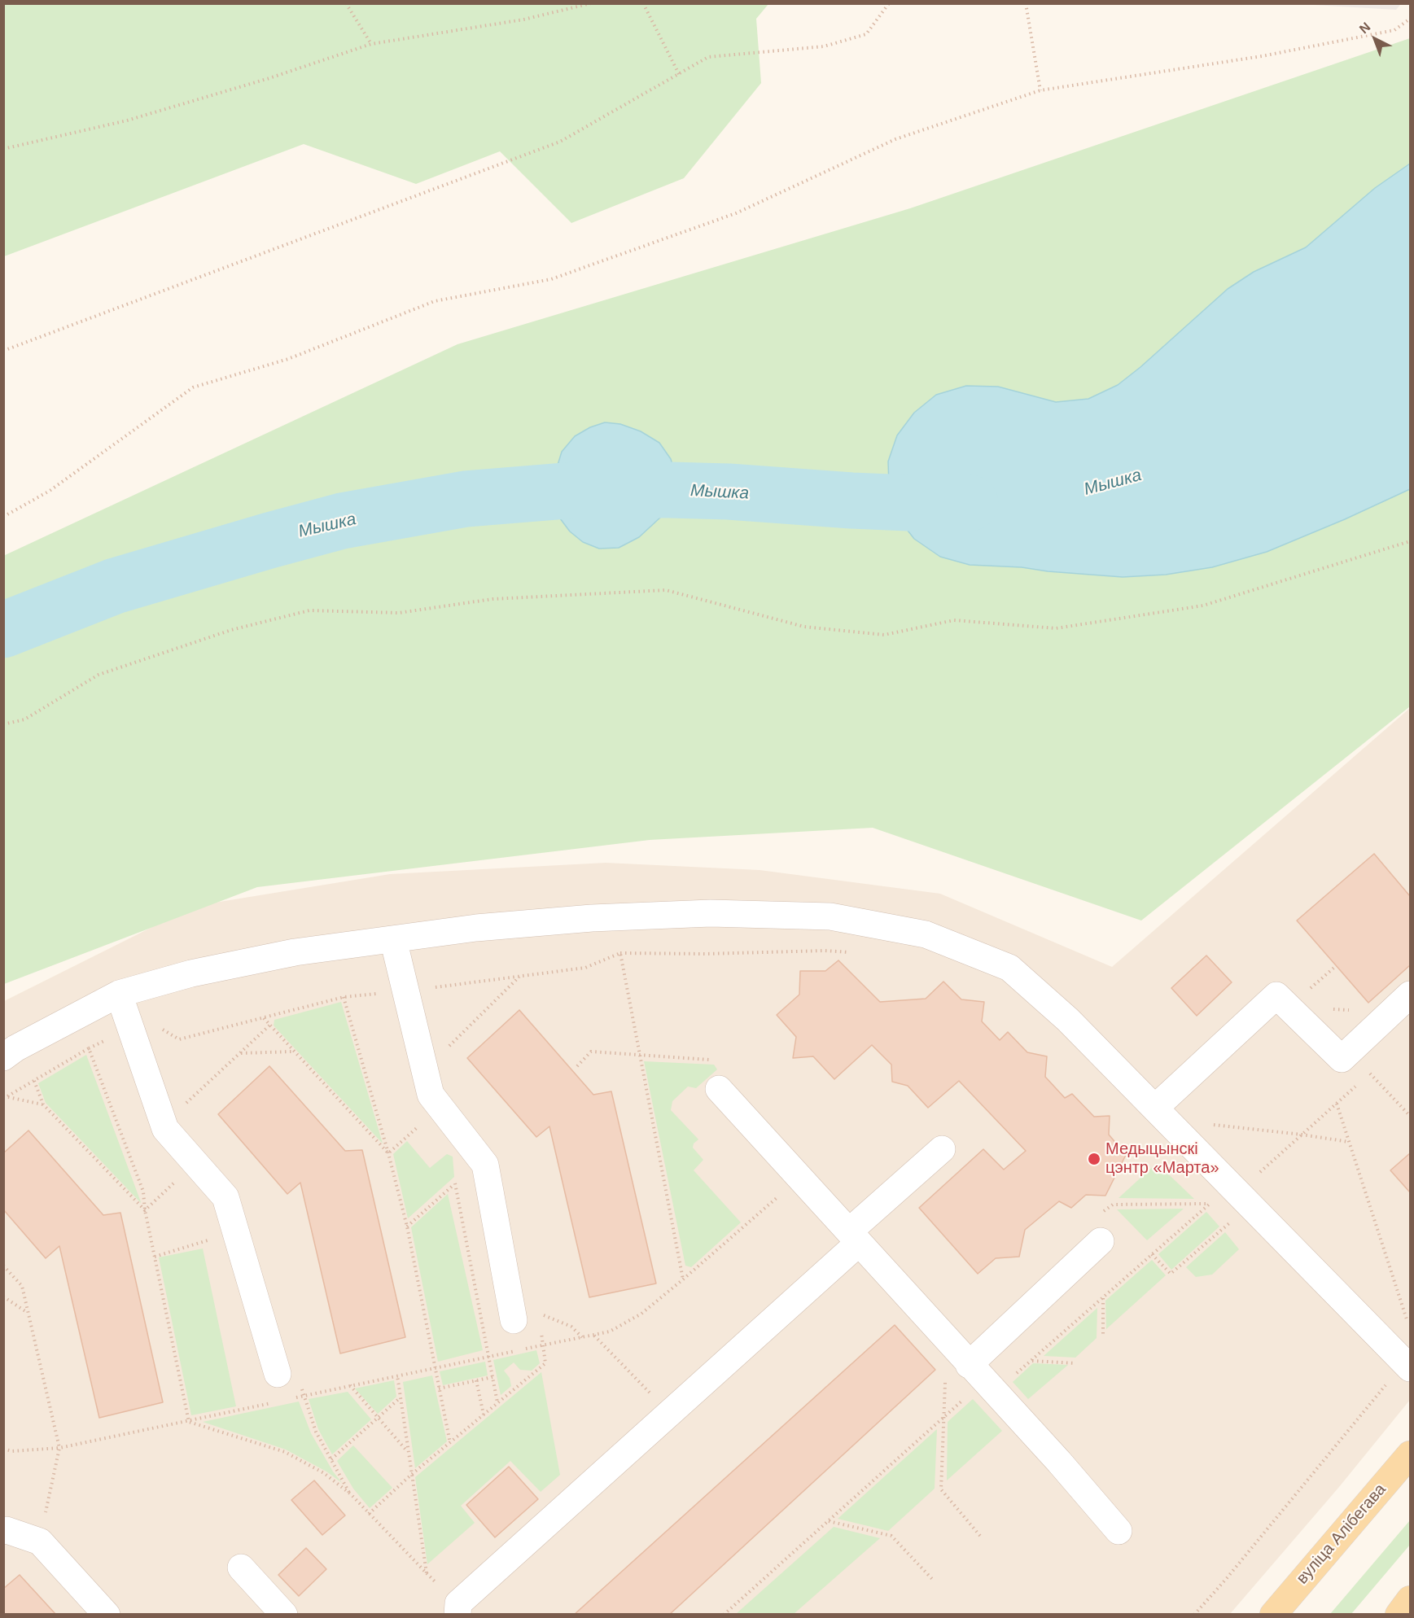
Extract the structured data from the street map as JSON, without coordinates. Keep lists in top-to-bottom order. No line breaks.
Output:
{"streets":{"main road":["вуліца Алібегава"]},"water":["Мышка"],"places":["Медыцынскі цэнтр «Марта»"],"north":"top left"}
